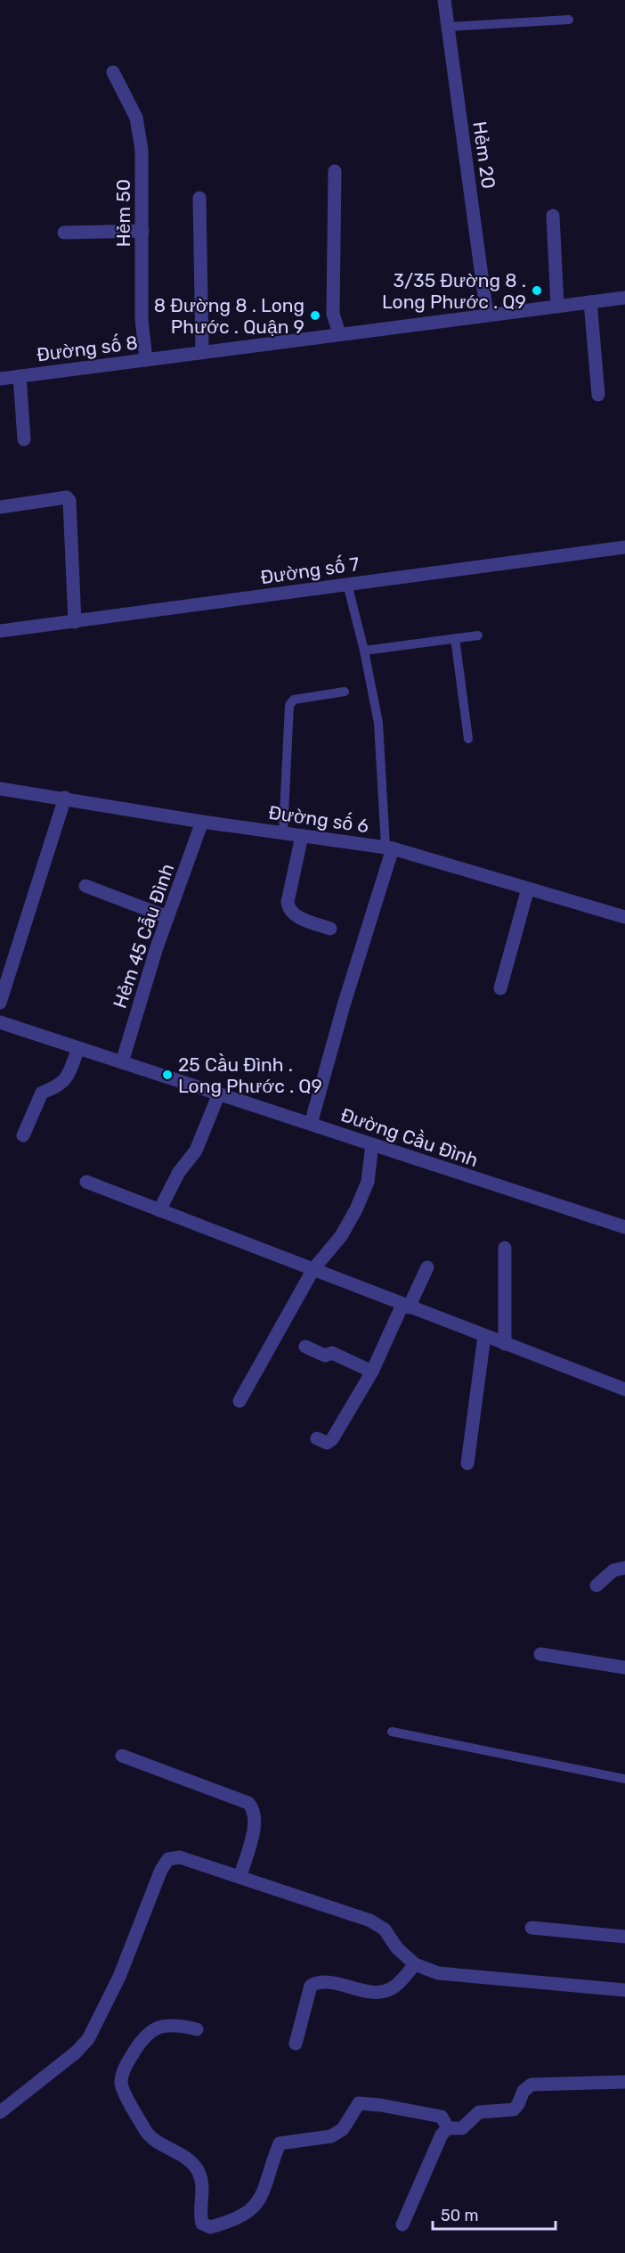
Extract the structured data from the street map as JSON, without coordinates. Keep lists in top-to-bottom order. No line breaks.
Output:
{"streets":{"street":["Hẻm 20","Hẻm 50","Đường số 8","Đường số 7","Đường số 6","Hẻm 45 Cẫu Đình","Đường Cầu Đình"]},"crossings":[["Hẻm 20","Đường số 8"],["Hẻm 50","Đường số 8"],["Đường số 6","Hẻm 45 Cẫu Đình"],["Hẻm 45 Cẫu Đình","Đường Cầu Đình"]],"places":["3/35 Đường 8 . Long Phước . Q9","8 Đường 8 . Long Phước . Quận 9","25 Cầu Đình . Long Phước . Q9"],"scale_bar":"50 m"}
